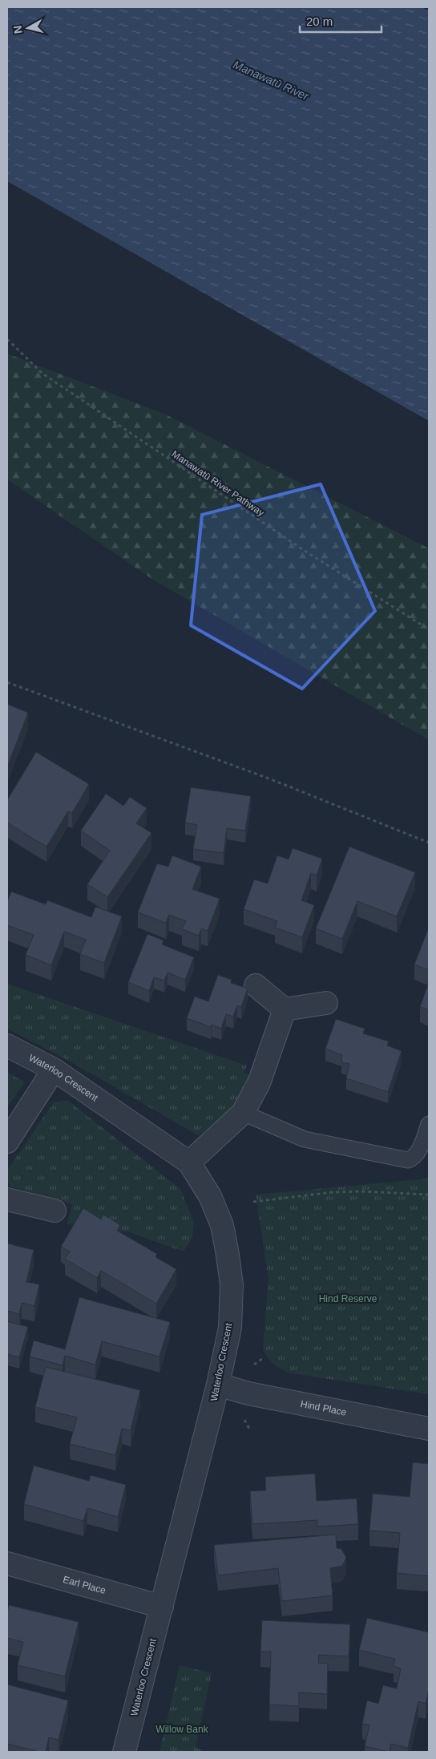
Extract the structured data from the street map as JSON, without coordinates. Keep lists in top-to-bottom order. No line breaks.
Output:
{"streets":{"street":["Waterloo Crescent","Hind Place","Earl Place"],"path":["Manawatū River Pathway"]},"crossings":[["Waterloo Crescent","Hind Place"],["Waterloo Crescent","Earl Place"]],"water":["Manawatū River"],"parks":["Hind Reserve","Willow Bank"],"scale_bar":"20 m","north":"left"}
